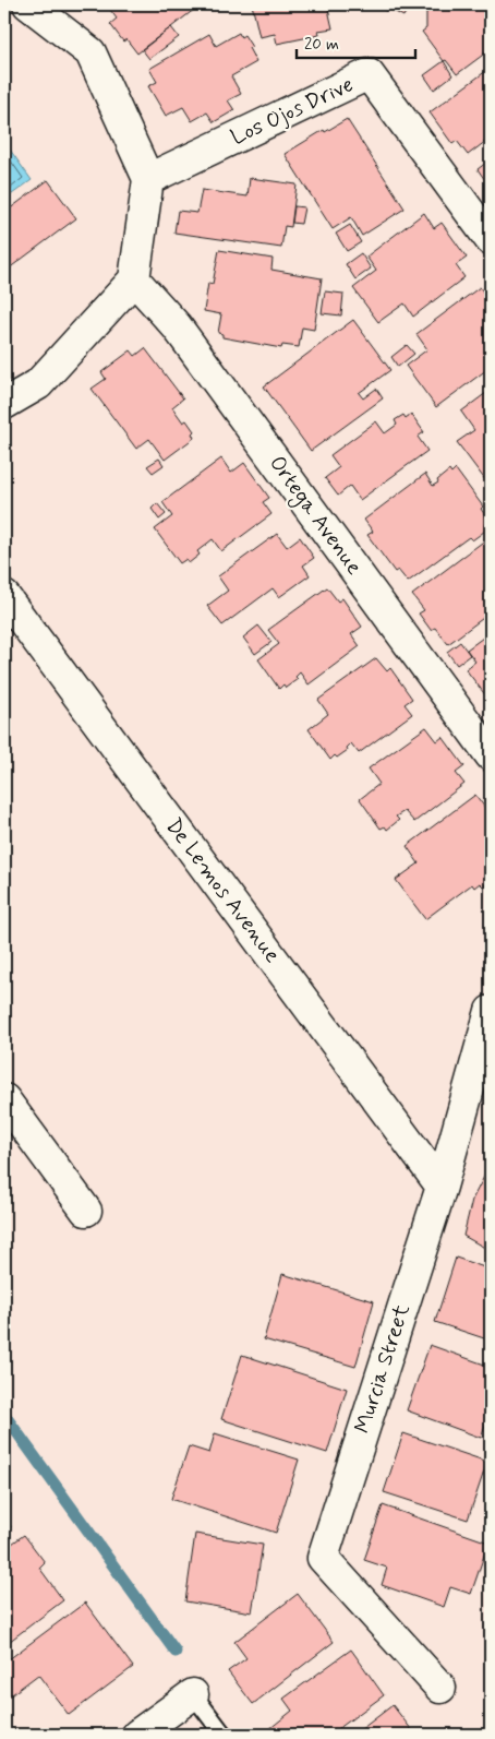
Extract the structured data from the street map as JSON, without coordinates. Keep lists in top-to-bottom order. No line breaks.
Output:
{"streets":{"street":["Los Ojos Drive","Ortega Avenue","De Lemos Avenue","Murcia Street"]},"crossings":[["De Lemos Avenue","Murcia Street"]],"scale_bar":"20 m"}
